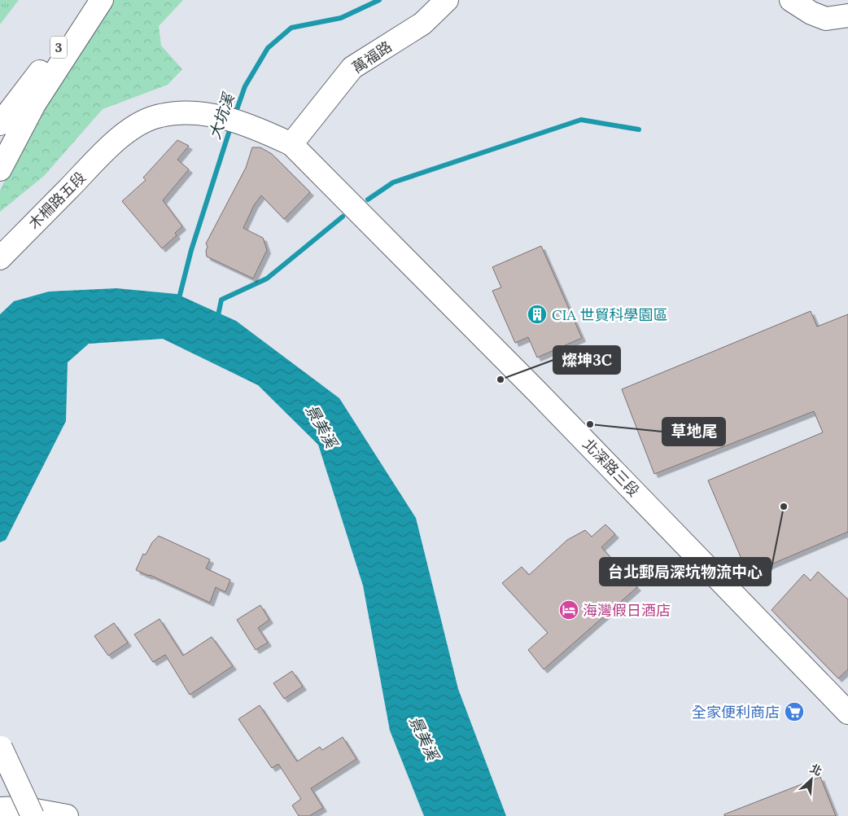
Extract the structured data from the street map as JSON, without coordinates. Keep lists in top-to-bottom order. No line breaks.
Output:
{"streets":{"main road":["3","萬福路","木柵路五段","北深路三段"]},"crossings":[["萬福路","木柵路五段"],["萬福路","北深路三段"],["木柵路五段","北深路三段"]],"water":["大坑溪","景美溪"],"places":{"building":["CIA 世貿科學園區"],"other":["燦坤3C","草地尾","台北郵局深坑物流中心"],"hotel":["海灣假日酒店"],"supermarket":["全家便利商店"]},"north":"top right"}
